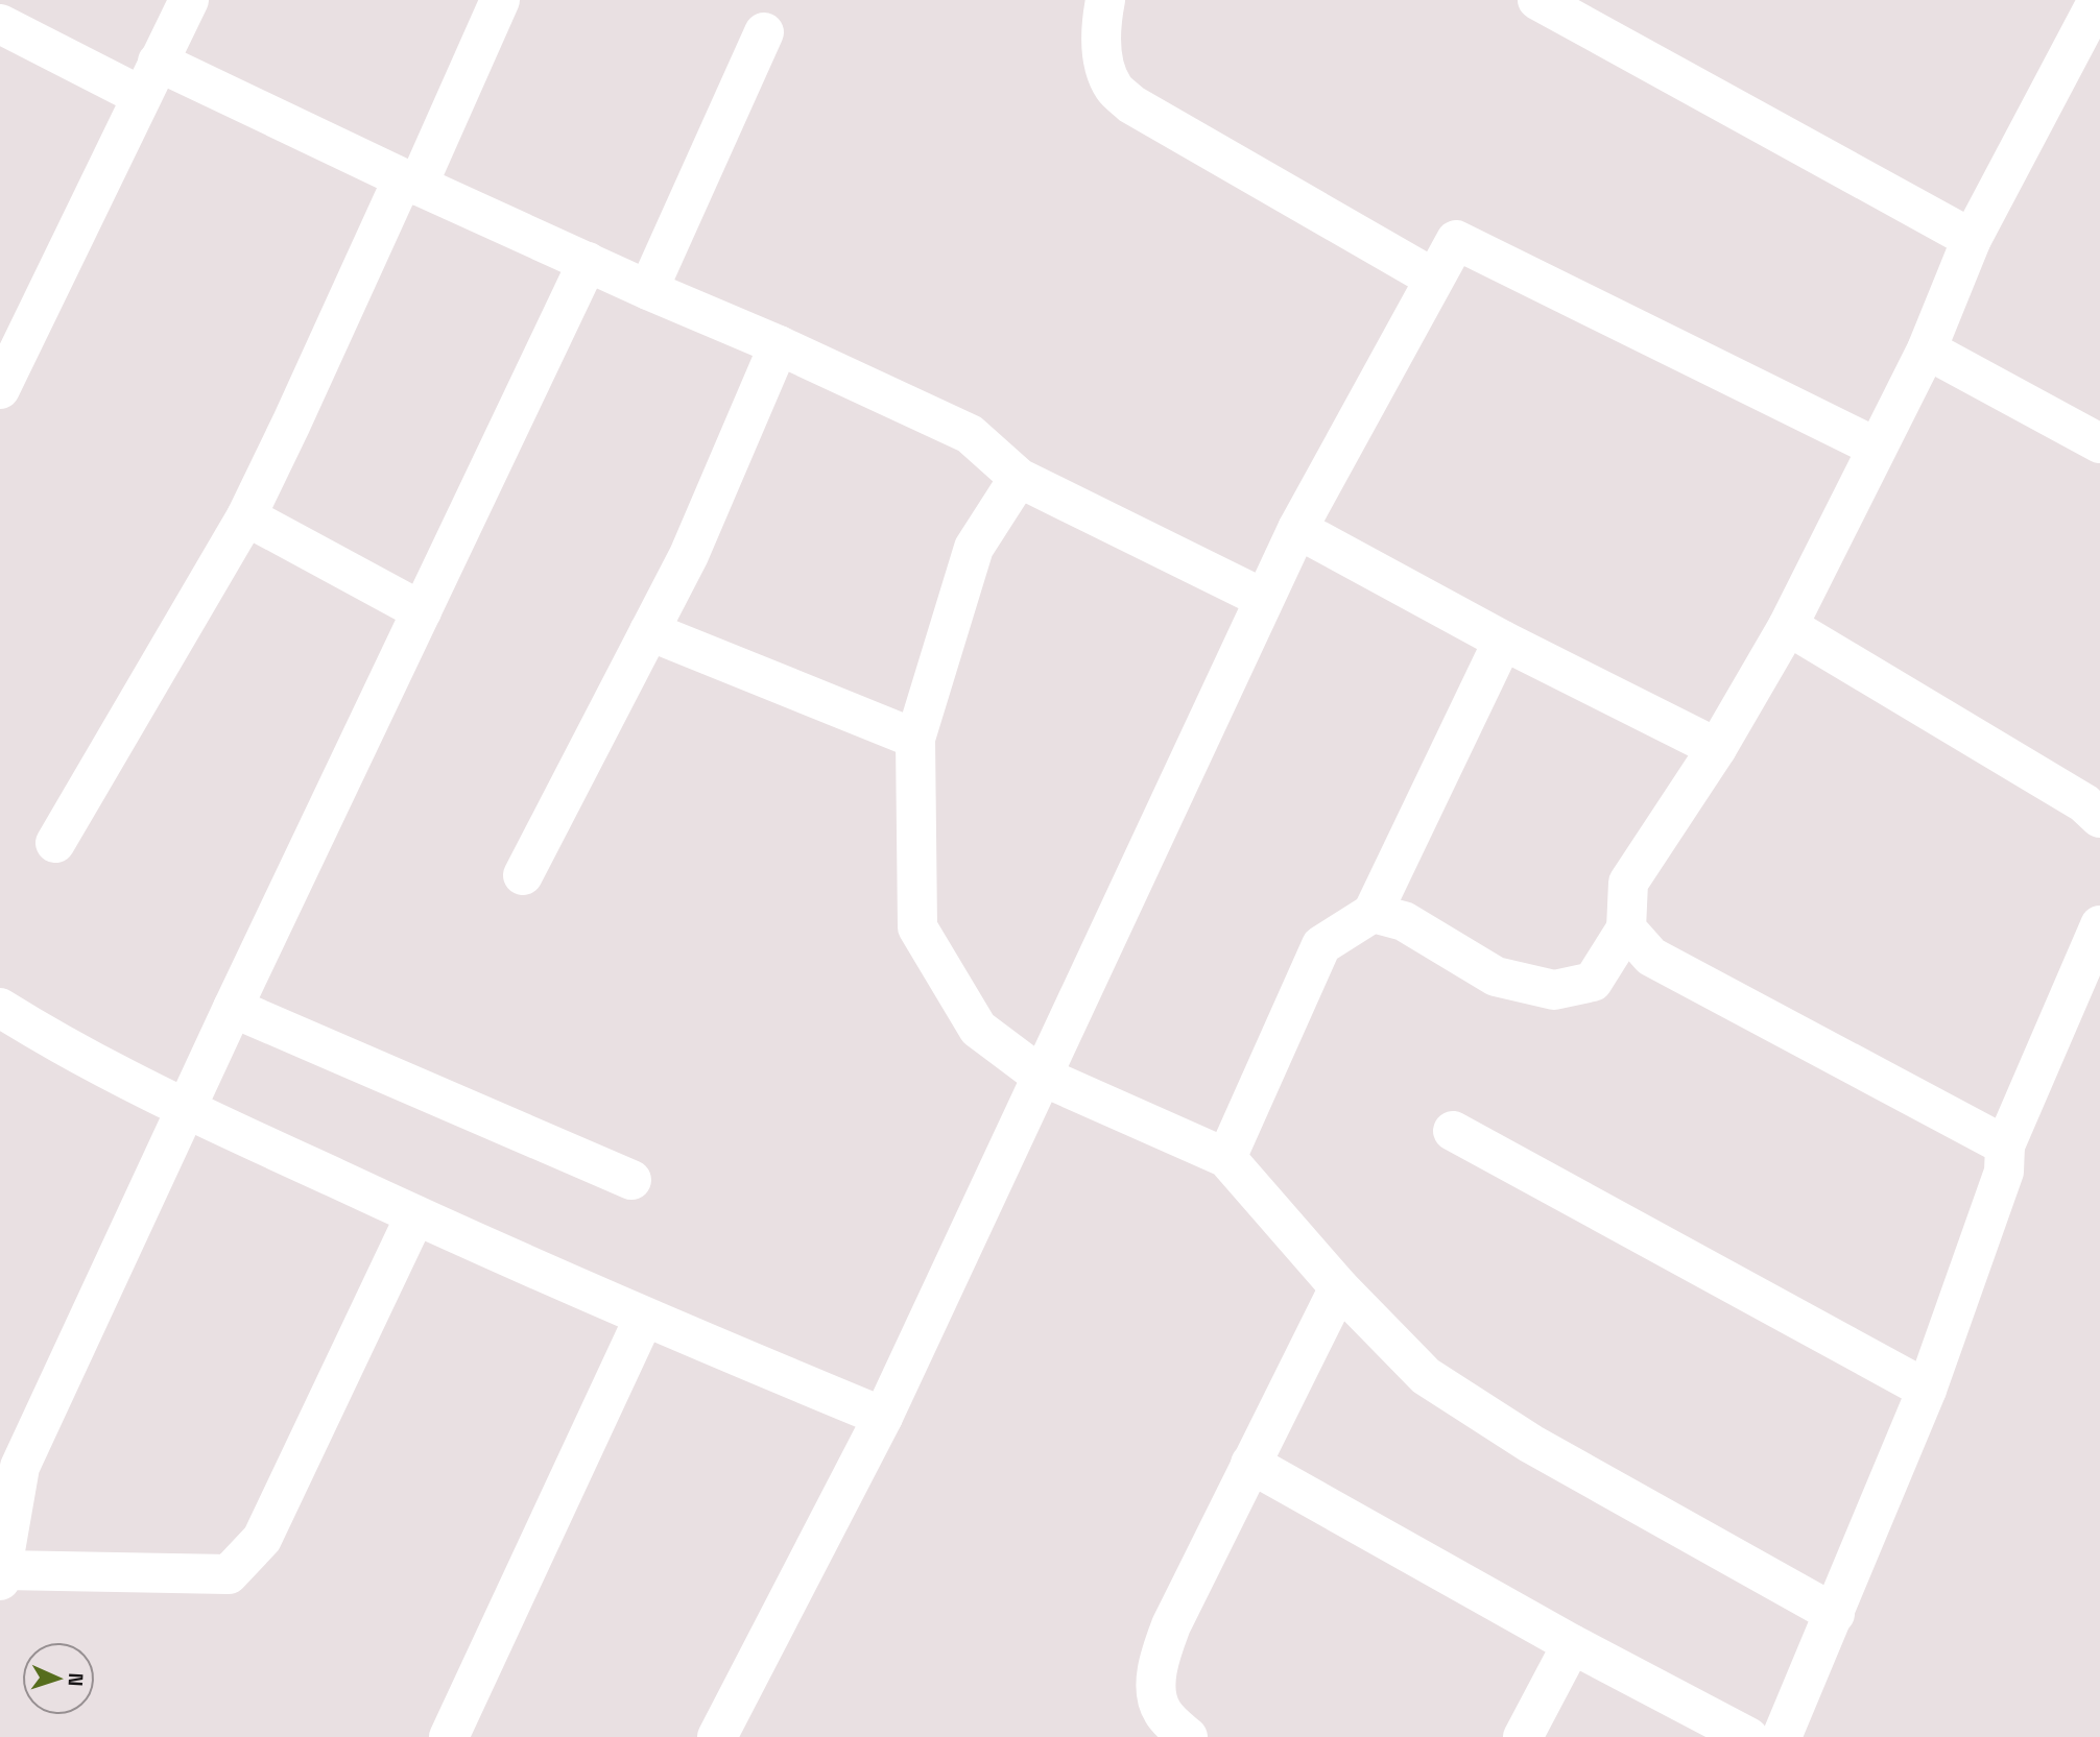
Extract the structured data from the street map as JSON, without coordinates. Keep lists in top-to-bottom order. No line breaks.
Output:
{"north":"right"}
